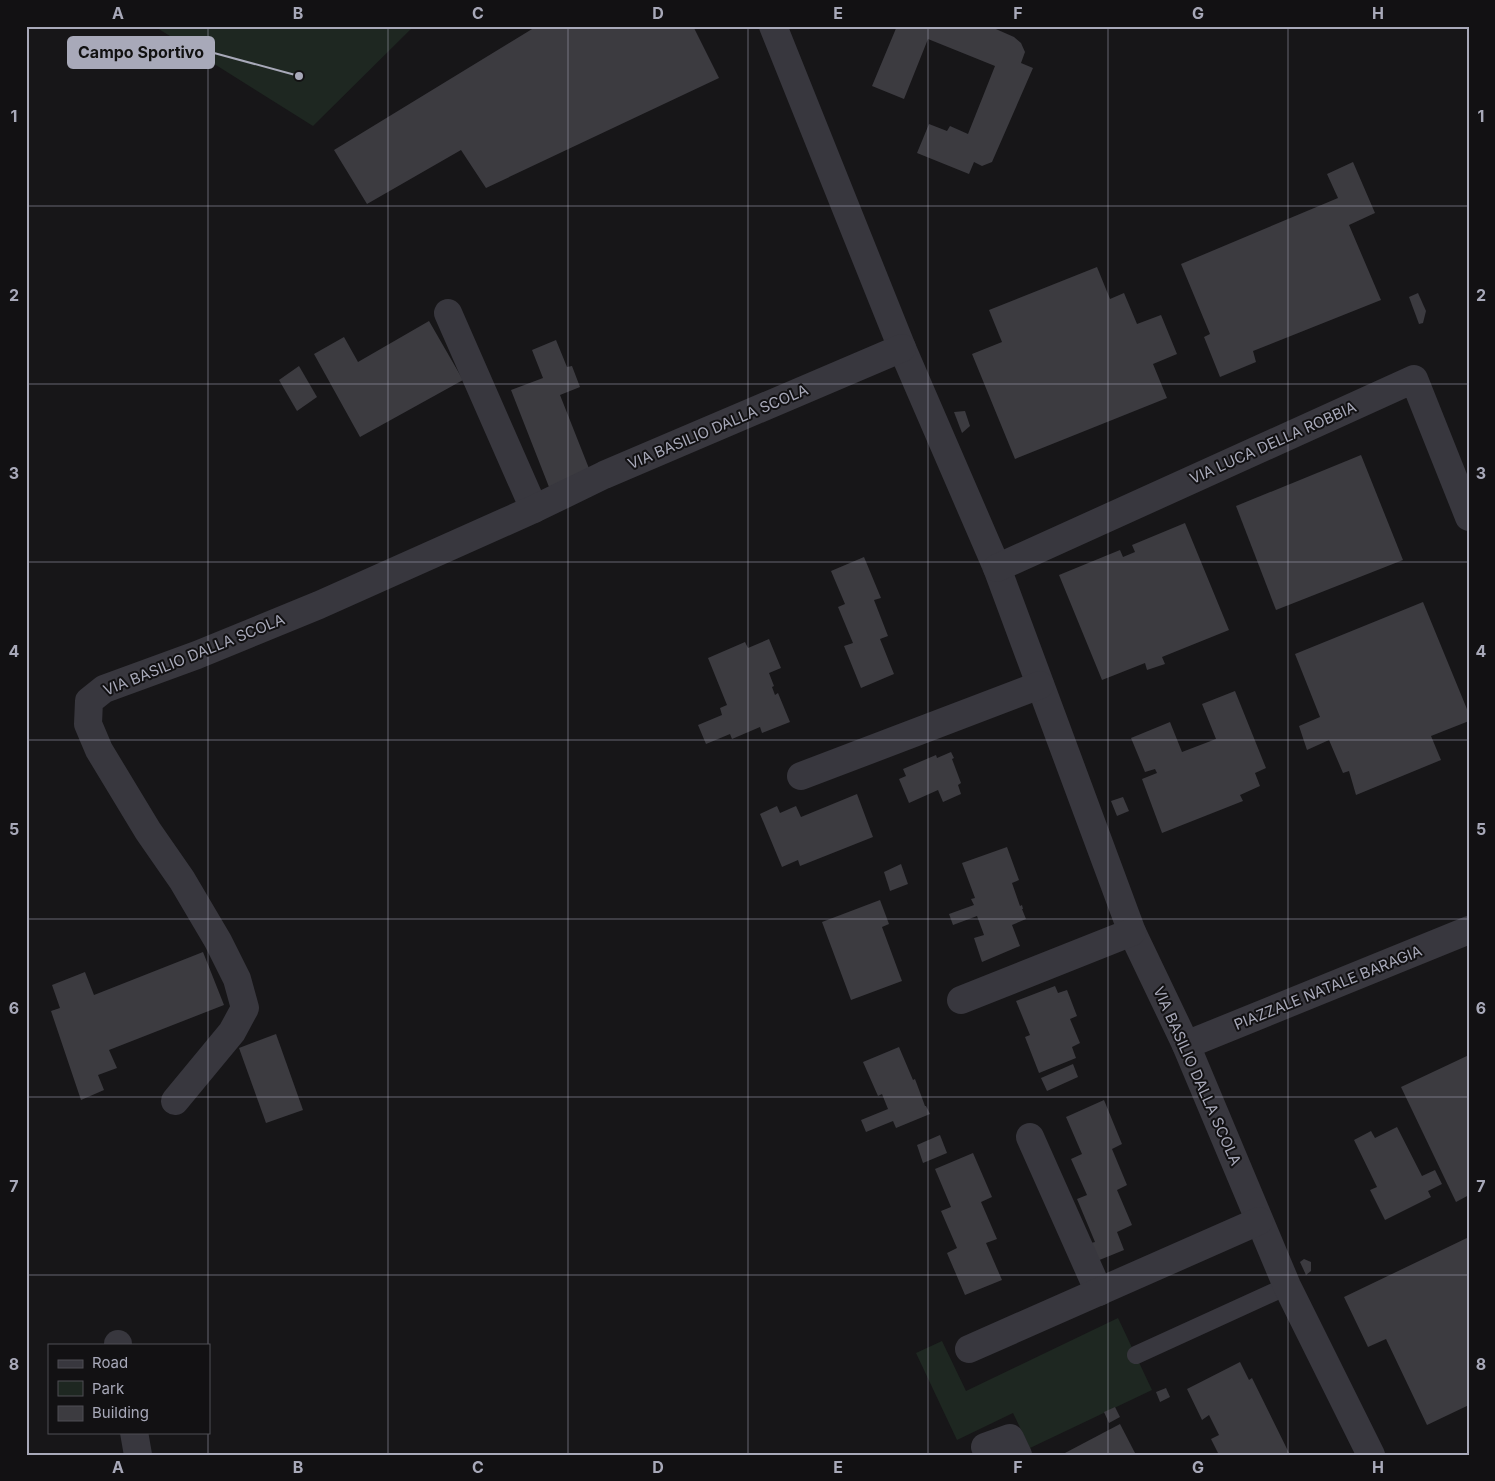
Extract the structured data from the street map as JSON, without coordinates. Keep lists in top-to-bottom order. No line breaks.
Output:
{"streets":{"street":["VIA BASILIO DALLA SCOLA","VIA LUCA DELLA ROBBIA","PIAZZALE NATALE BARAGIA"]},"crossings":[["VIA BASILIO DALLA SCOLA","VIA LUCA DELLA ROBBIA"],["VIA BASILIO DALLA SCOLA","PIAZZALE NATALE BARAGIA"]],"places":["Campo Sportivo"],"legend":["Road","Park","Building"],"grid":{"columns":["A","B","C","D","E","F","G","H"],"rows":["1","2","3","4","5","6","7","8"]}}
